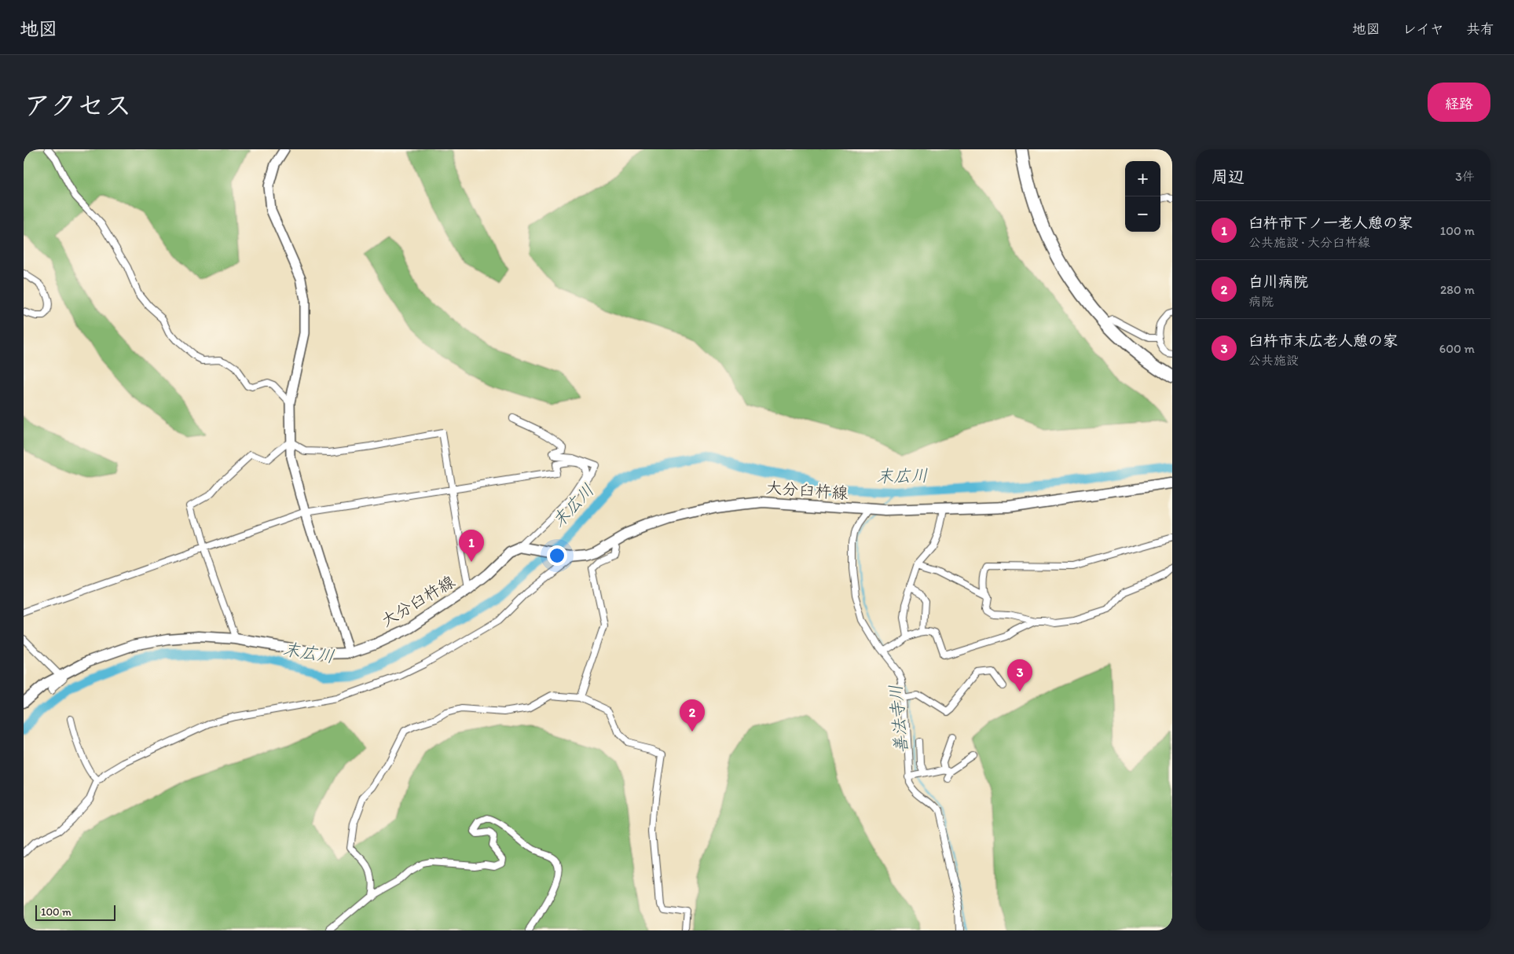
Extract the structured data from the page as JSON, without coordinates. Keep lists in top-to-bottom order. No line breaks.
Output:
{"streets":{"main road":["大分臼杵線"]},"water":["末広川","善法寺川"],"scale_bar":"100 m","page":{"header":"地図","nav":["地図","レイヤ","共有"],"title":"アクセス","buttons":"経路","heading":["周辺","3件"],"map_buttons":["+","−"],"list":[{"mark":"1","name":"臼杵市下ノ一老人憩の家","note":"公共施設 · 大分臼杵線","value":"100 m"},{"mark":"2","name":"白川病院","note":"病院","value":"280 m"},{"mark":"3","name":"臼杵市末広老人憩の家","note":"公共施設","value":"600 m"}],"pins":["1","3","2"],"scale":"100 m"}}
